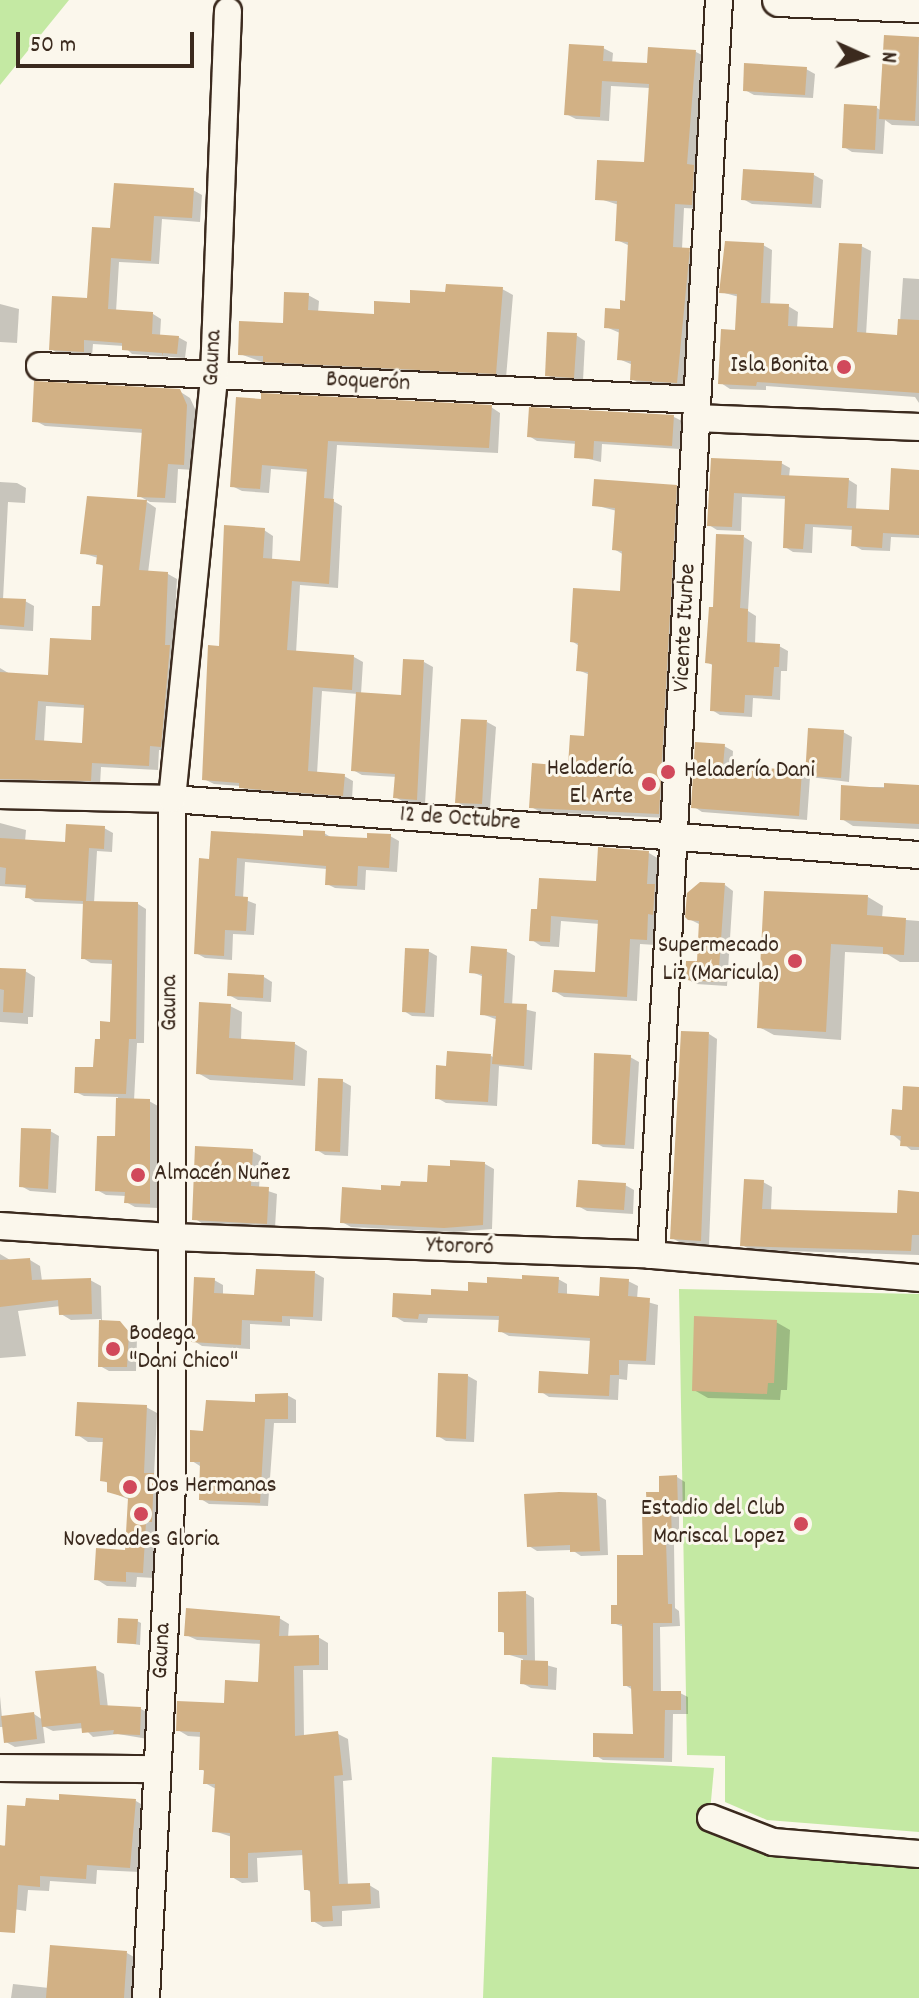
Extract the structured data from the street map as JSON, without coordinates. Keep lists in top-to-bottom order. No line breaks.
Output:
{"streets":{"street":["Gauna","Boquerón","Vicente Iturbe","12 de Octubre","Ytororó"]},"crossings":[["Gauna","Boquerón"],["Gauna","12 de Octubre"],["Gauna","Ytororó"],["Boquerón","Vicente Iturbe"],["Vicente Iturbe","12 de Octubre"],["Vicente Iturbe","Ytororó"]],"places":["Isla Bonita","Heladería Dani","Heladería El Arte","Supermecado Liz (Maricula)","Almacén Nuñez","Bodega \"Dani Chico\"","Dos Hermanas","Novedades Gloria","Estadio del Club Mariscal Lopez"],"scale_bar":"50 m","north":"right"}
